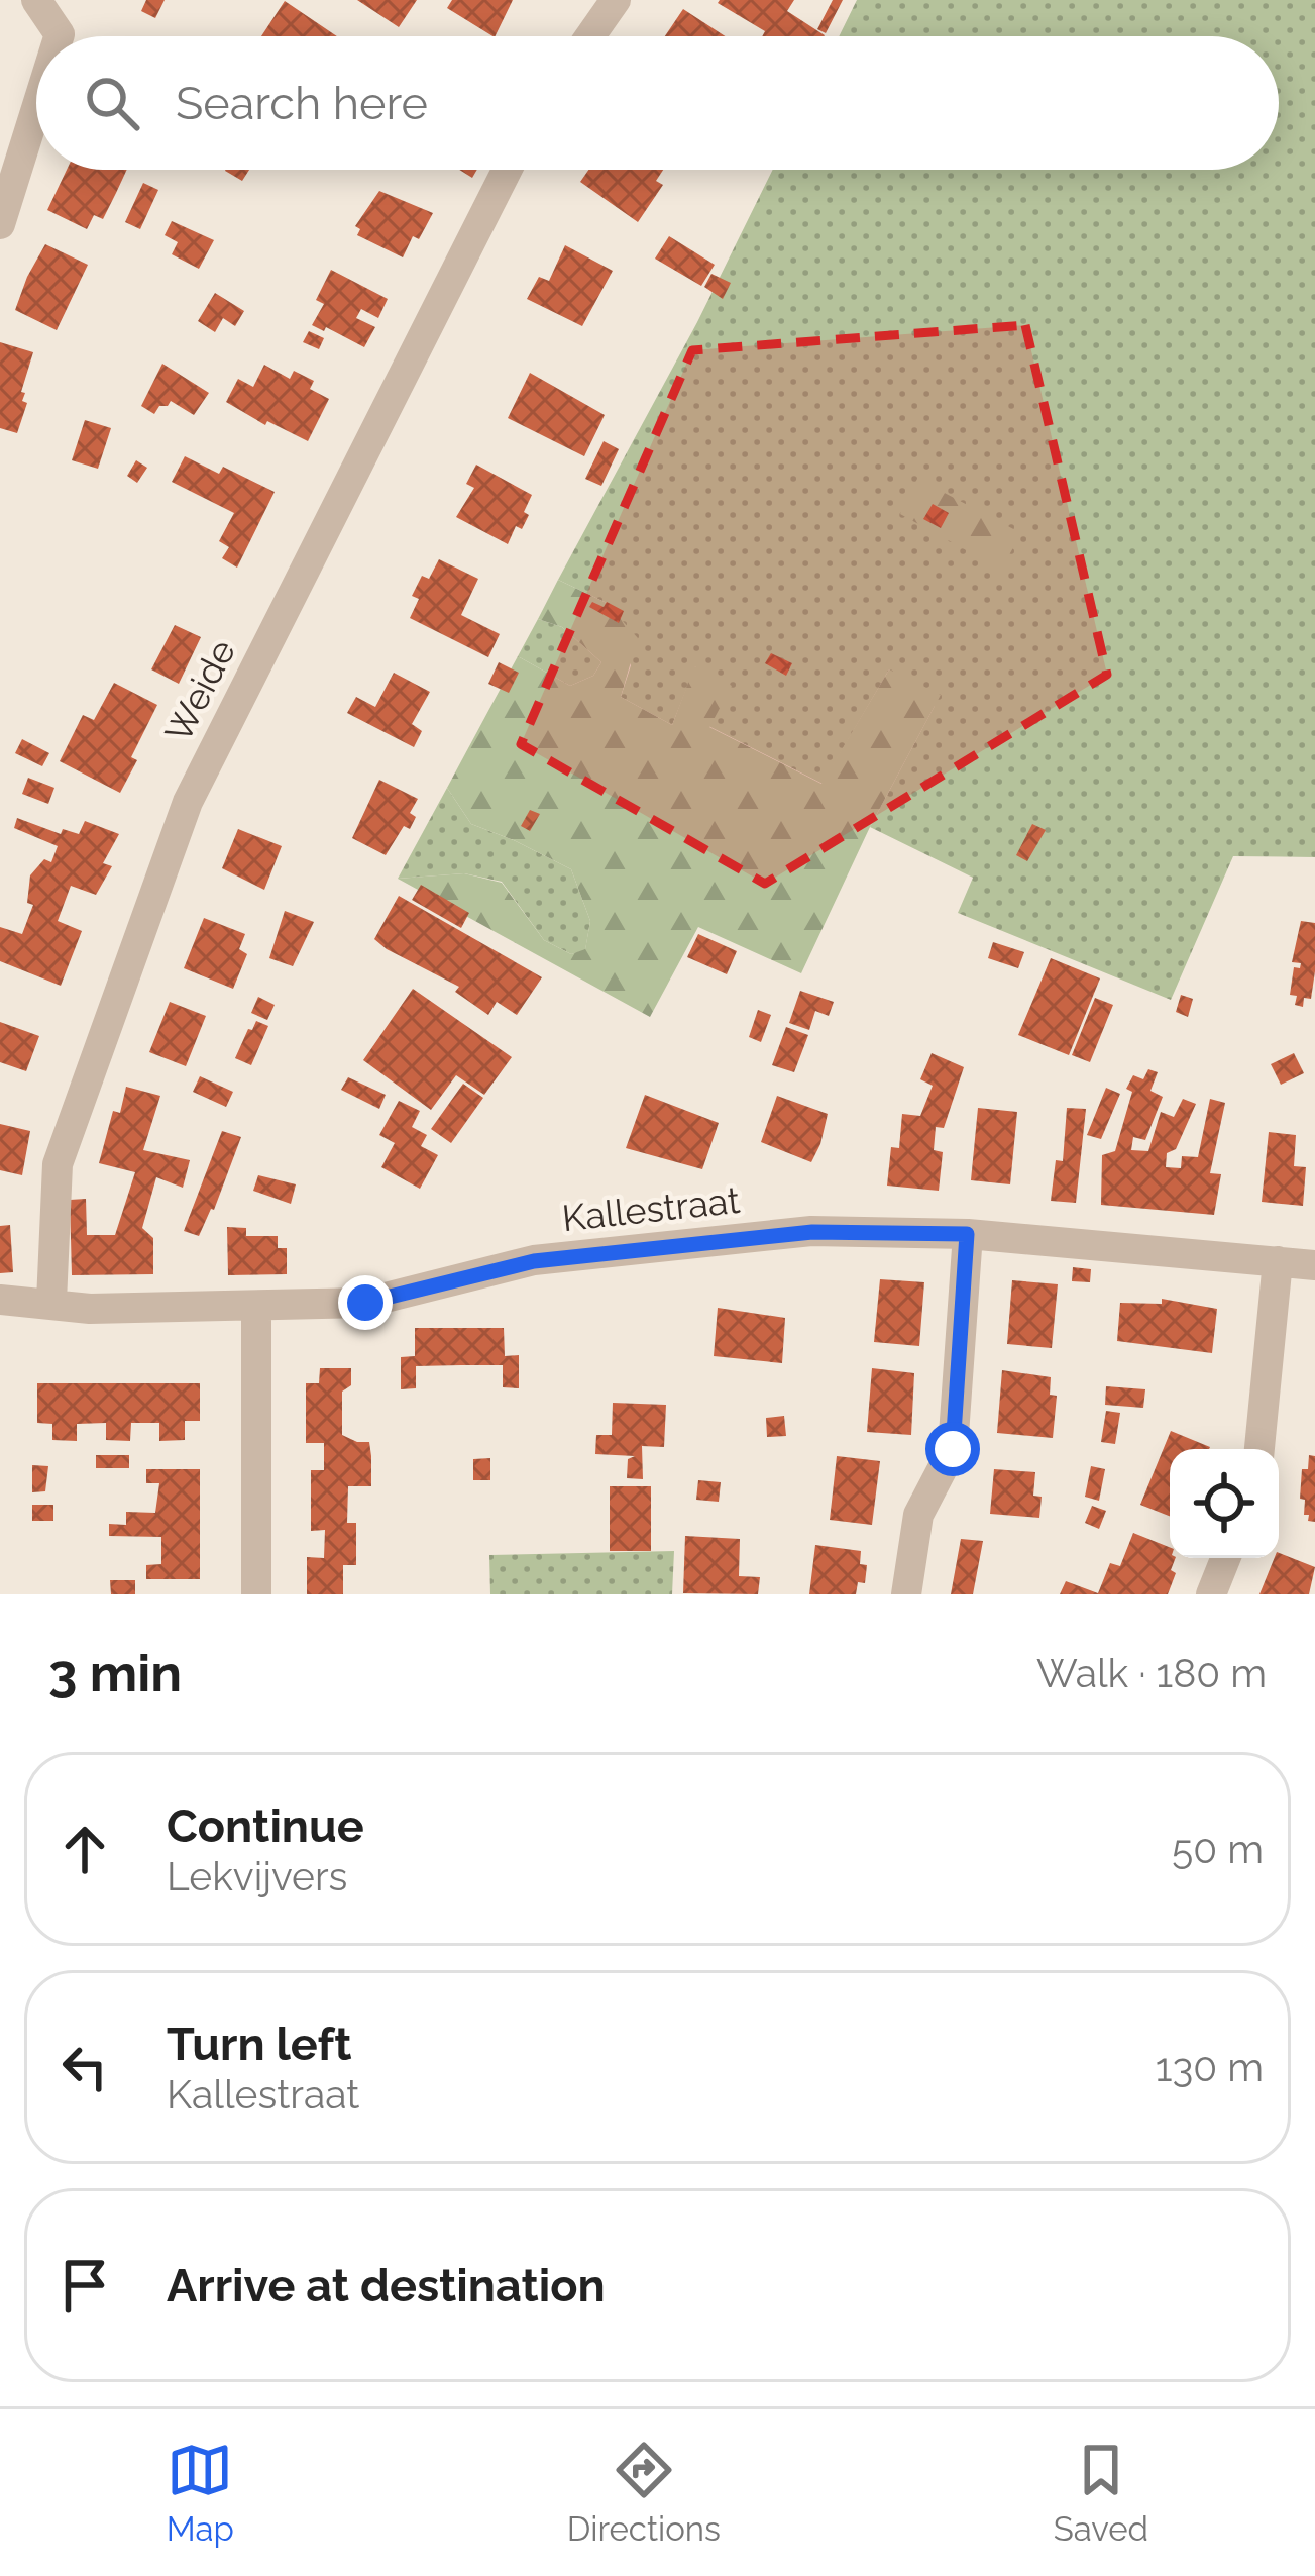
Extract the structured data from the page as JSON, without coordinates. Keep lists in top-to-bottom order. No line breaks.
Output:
{"streets":{"street":["Weide","Kallestraat"]},"crossings":[["Weide","Kallestraat"]],"page":{"search":"Search here","heading":["3 min","Walk · 180 m"],"list":[["Continue","Lekvijvers","50 m"],["Turn left","Kallestraat","130 m"],"Arrive at destination"],"nav":["Map","Directions","Saved"]}}
